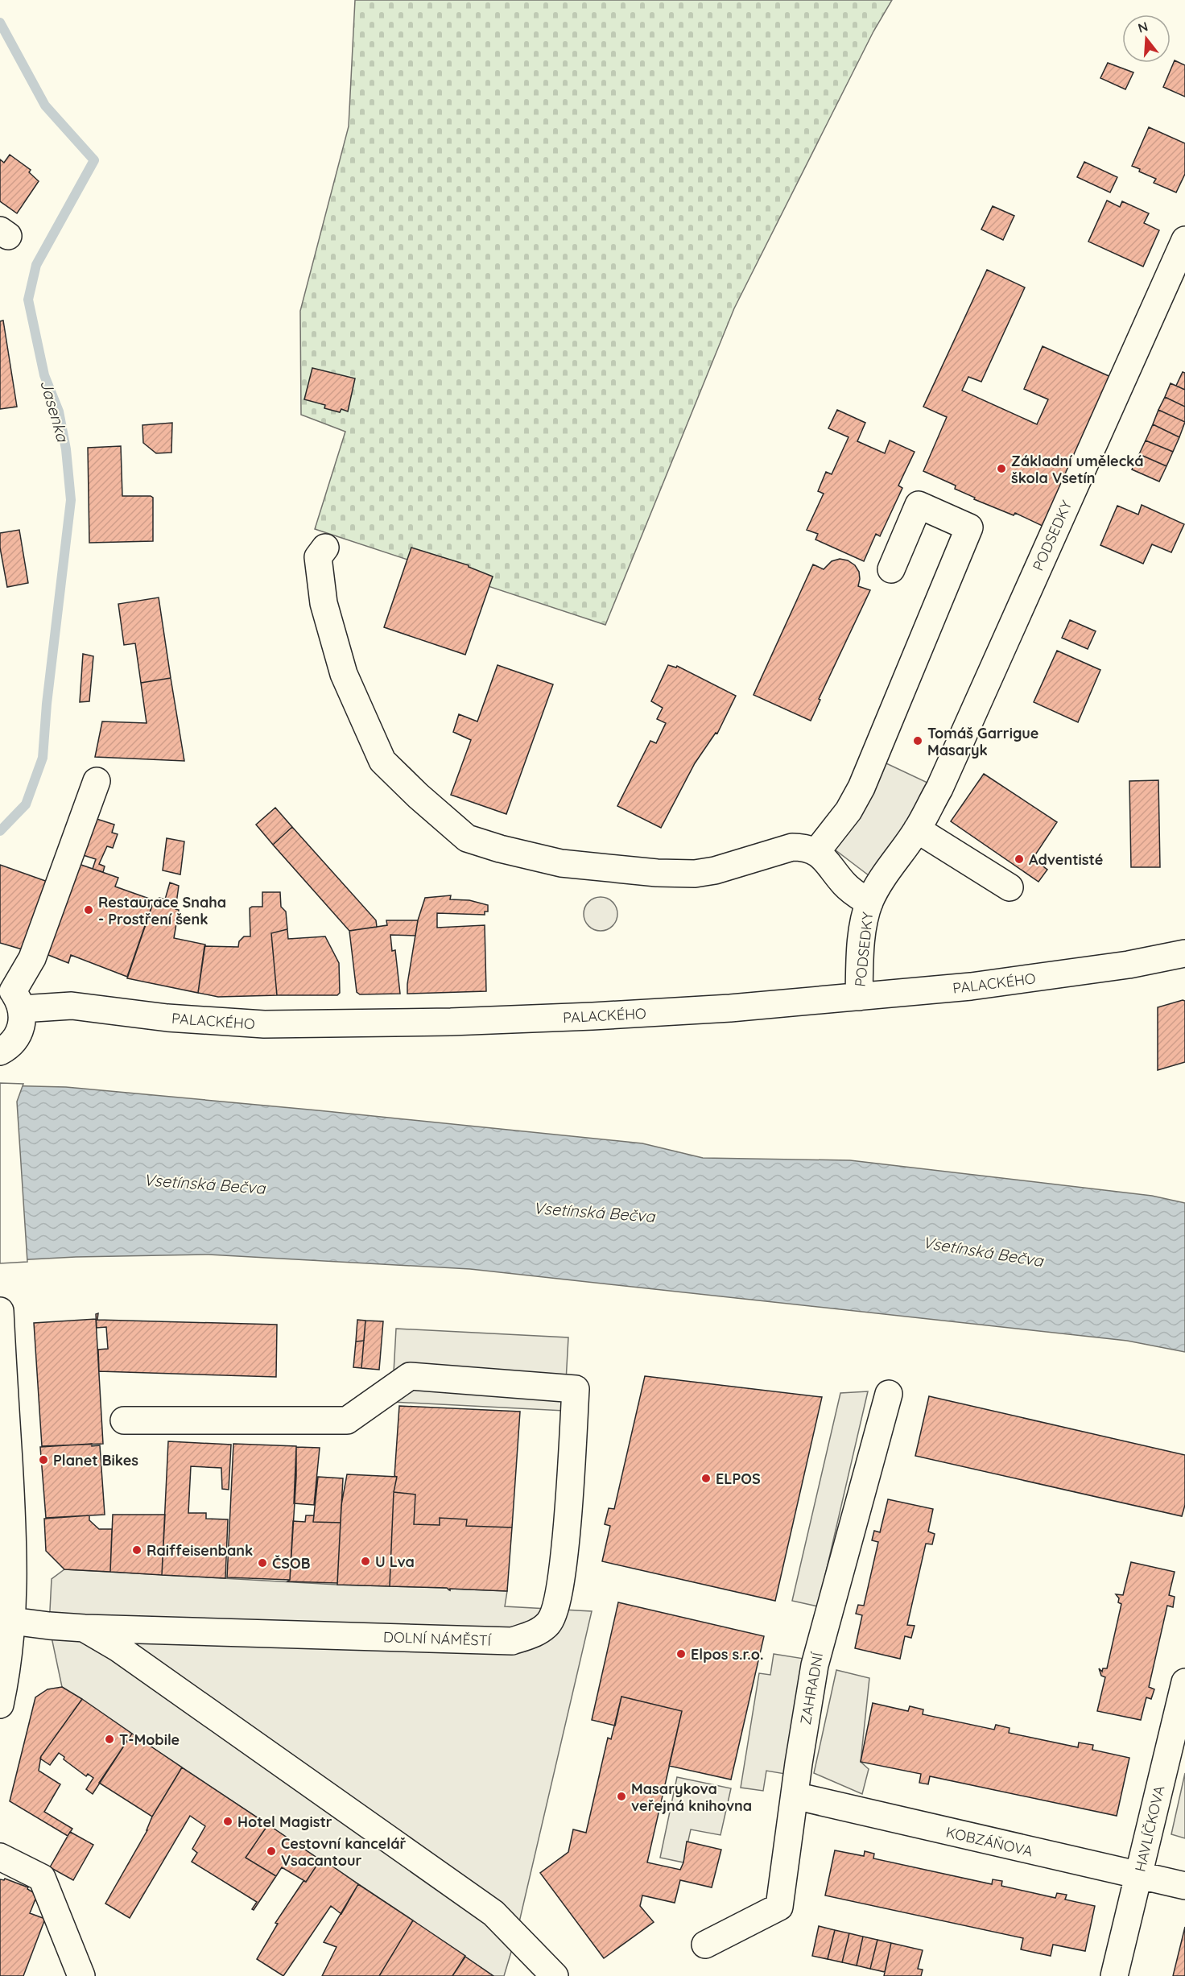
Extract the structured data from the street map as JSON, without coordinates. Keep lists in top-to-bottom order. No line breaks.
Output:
{"streets":{"street":["PODSEDKY","PALACKÉHO","DOLNÍ NÁMĚSTÍ","ZAHRADNÍ","HAVLÍČKOVA","KOBZÁŇOVA"]},"crossings":[["PODSEDKY","PALACKÉHO"],["ZAHRADNÍ","KOBZÁŇOVA"],["HAVLÍČKOVA","KOBZÁŇOVA"]],"water":["Jasenka","Vsetínská Bečva"],"places":["Základní umělecká škola Vsetín","Tomáš Garrigue Masaryk","Adventisté","Restaurace Snaha - Prostření šenk","Planet Bikes","ELPOS","Raiffeisenbank","U Lva","ČSOB","Elpos s.r.o.","T-Mobile","Masarykova veřejná knihovna","Hotel Magistr","Cestovní kancelář Vsacantour"],"north":"top"}
